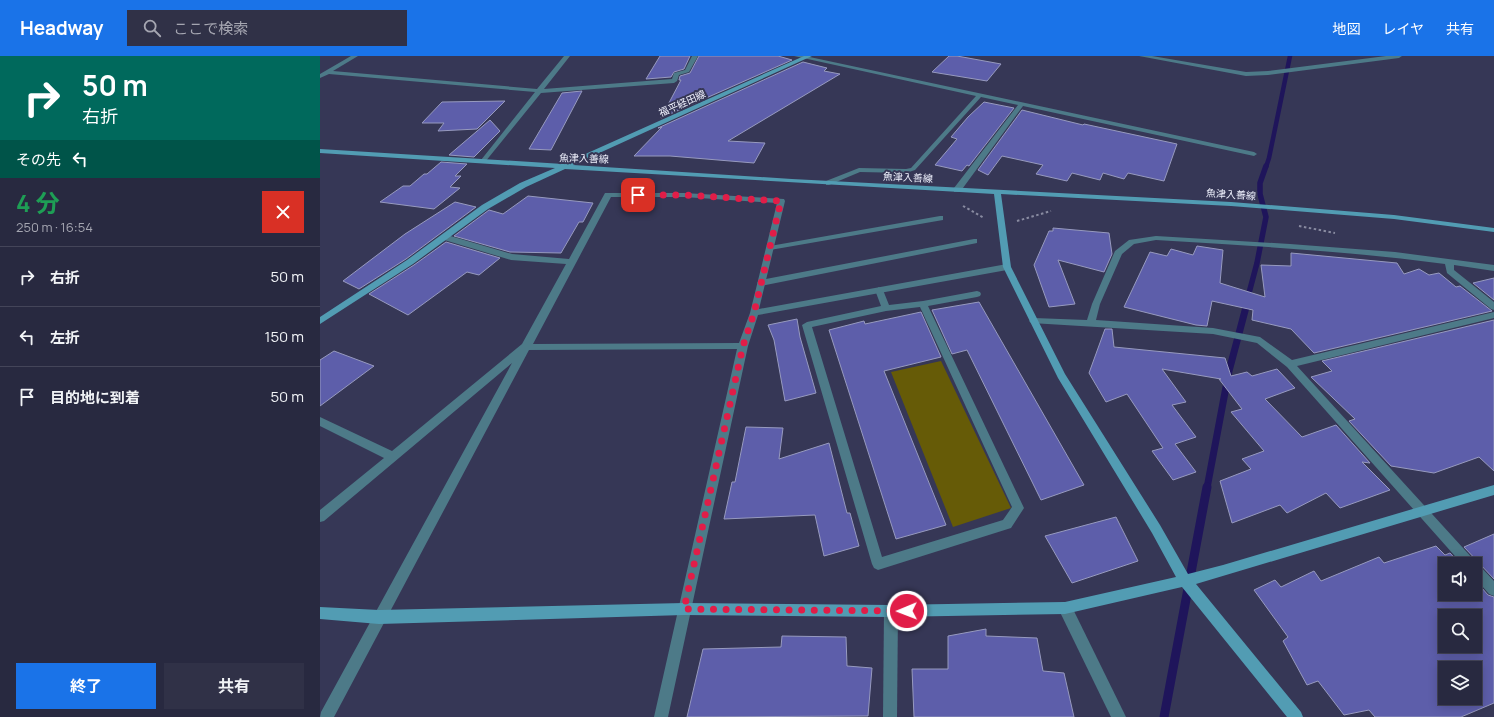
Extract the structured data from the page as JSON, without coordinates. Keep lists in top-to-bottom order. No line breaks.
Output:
{"streets":{"main road":["福平経田線","魚津入善線"]},"crossings":[["福平経田線","魚津入善線"]],"page":{"header":"Headway","search":"ここで検索","nav":["地図","レイヤ","共有"],"turn":["50 m","右折"],"then":"その先","heading":["4 分","250 m · 16:54"],"list":[{"name":"右折","value":"50 m"},{"name":"左折","value":"150 m"},{"name":"目的地に到着","value":"50 m"}],"buttons":["終了","共有"]}}
